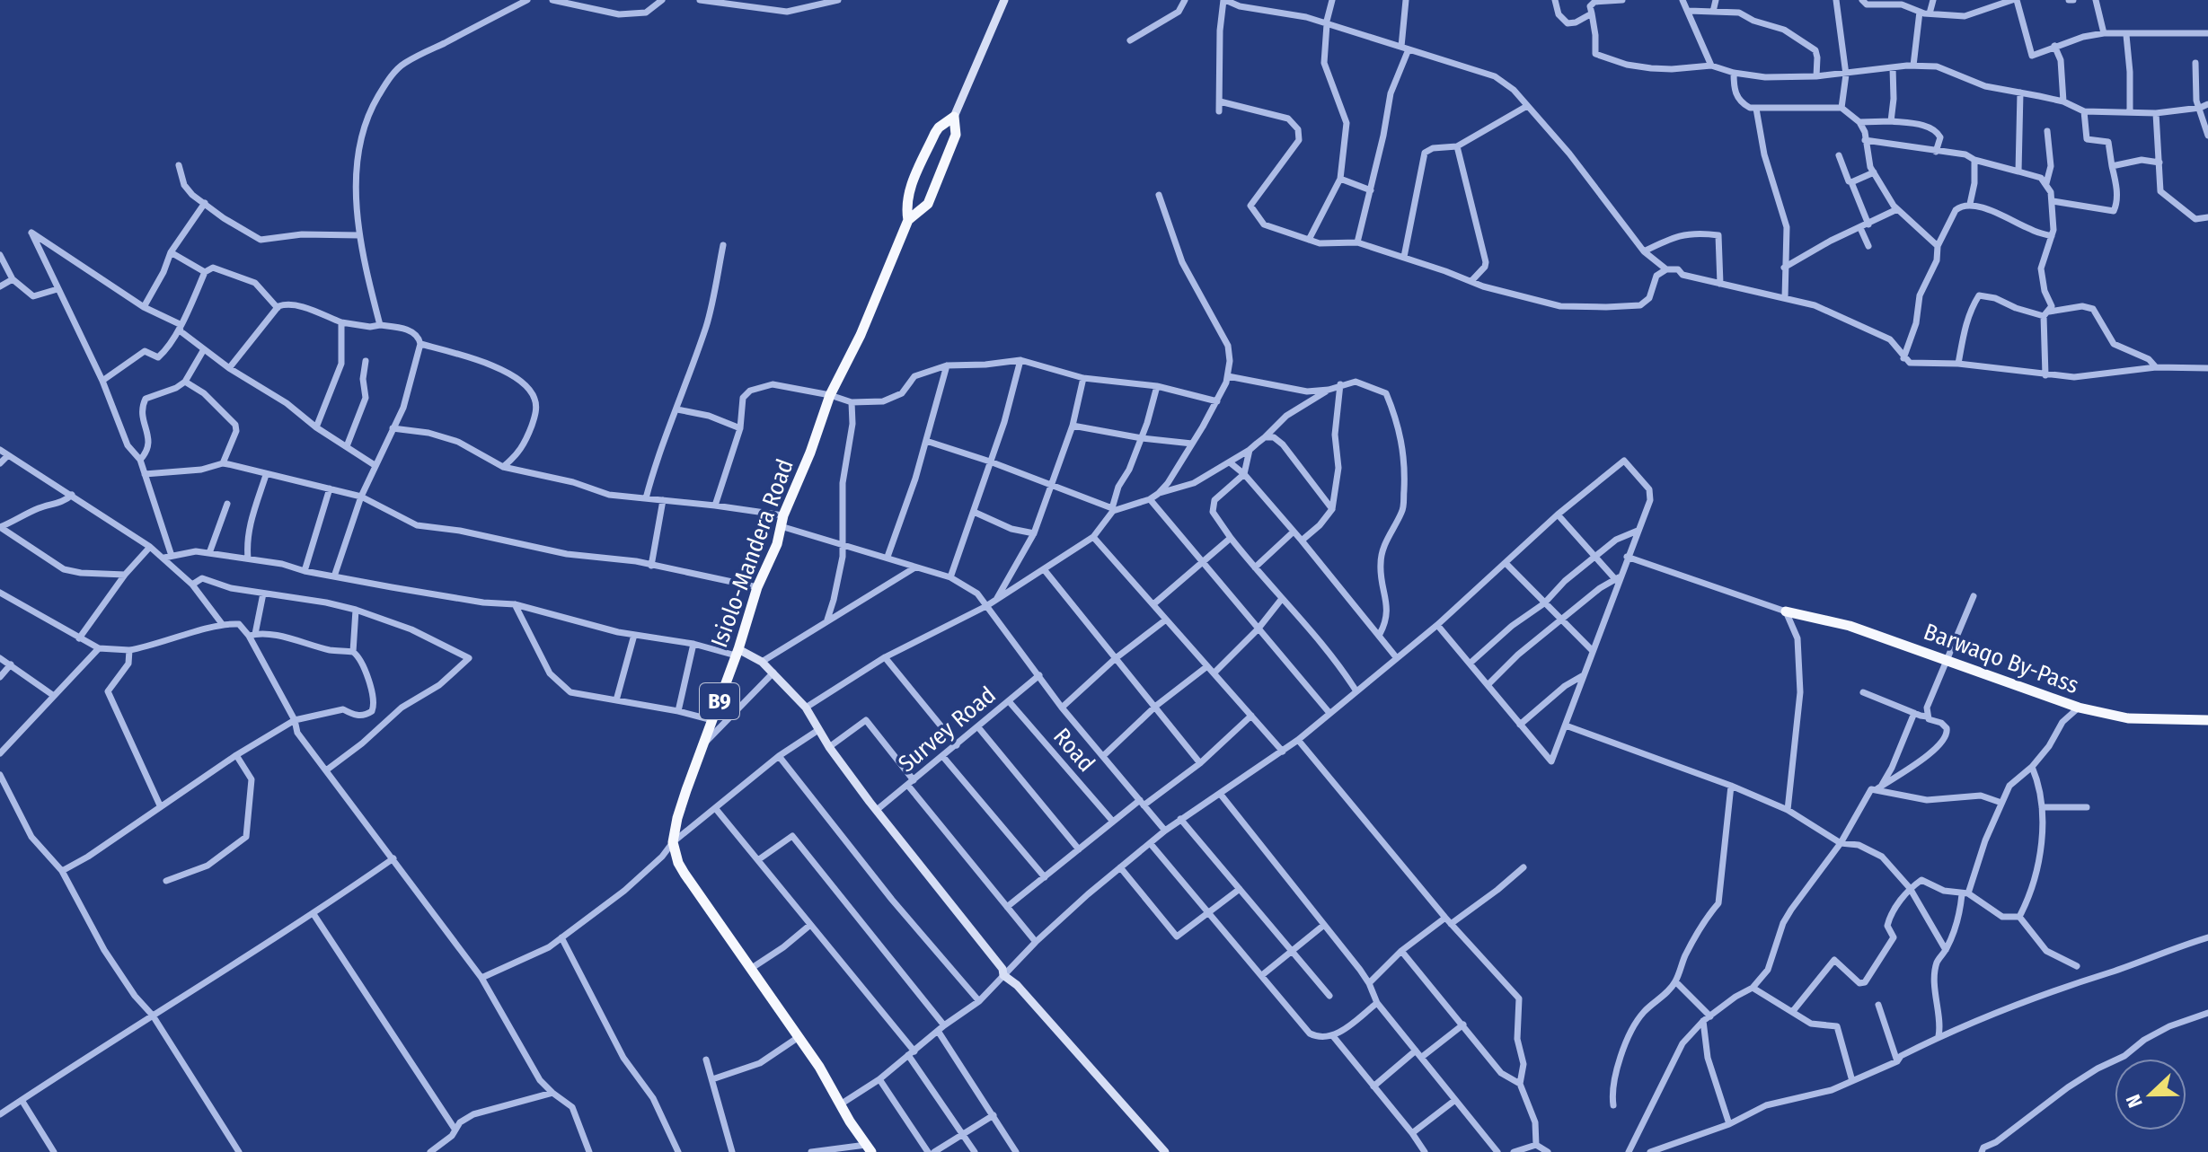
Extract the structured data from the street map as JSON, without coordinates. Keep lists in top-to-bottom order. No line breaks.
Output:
{"streets":{"highway":["Isiolo-Mandera Road","Barwaqo By-Pass","B9"],"street":["Survey Road","Road"]},"crossings":[["Isiolo-Mandera Road","B9"],["Survey Road","Road"]],"north":"left"}
